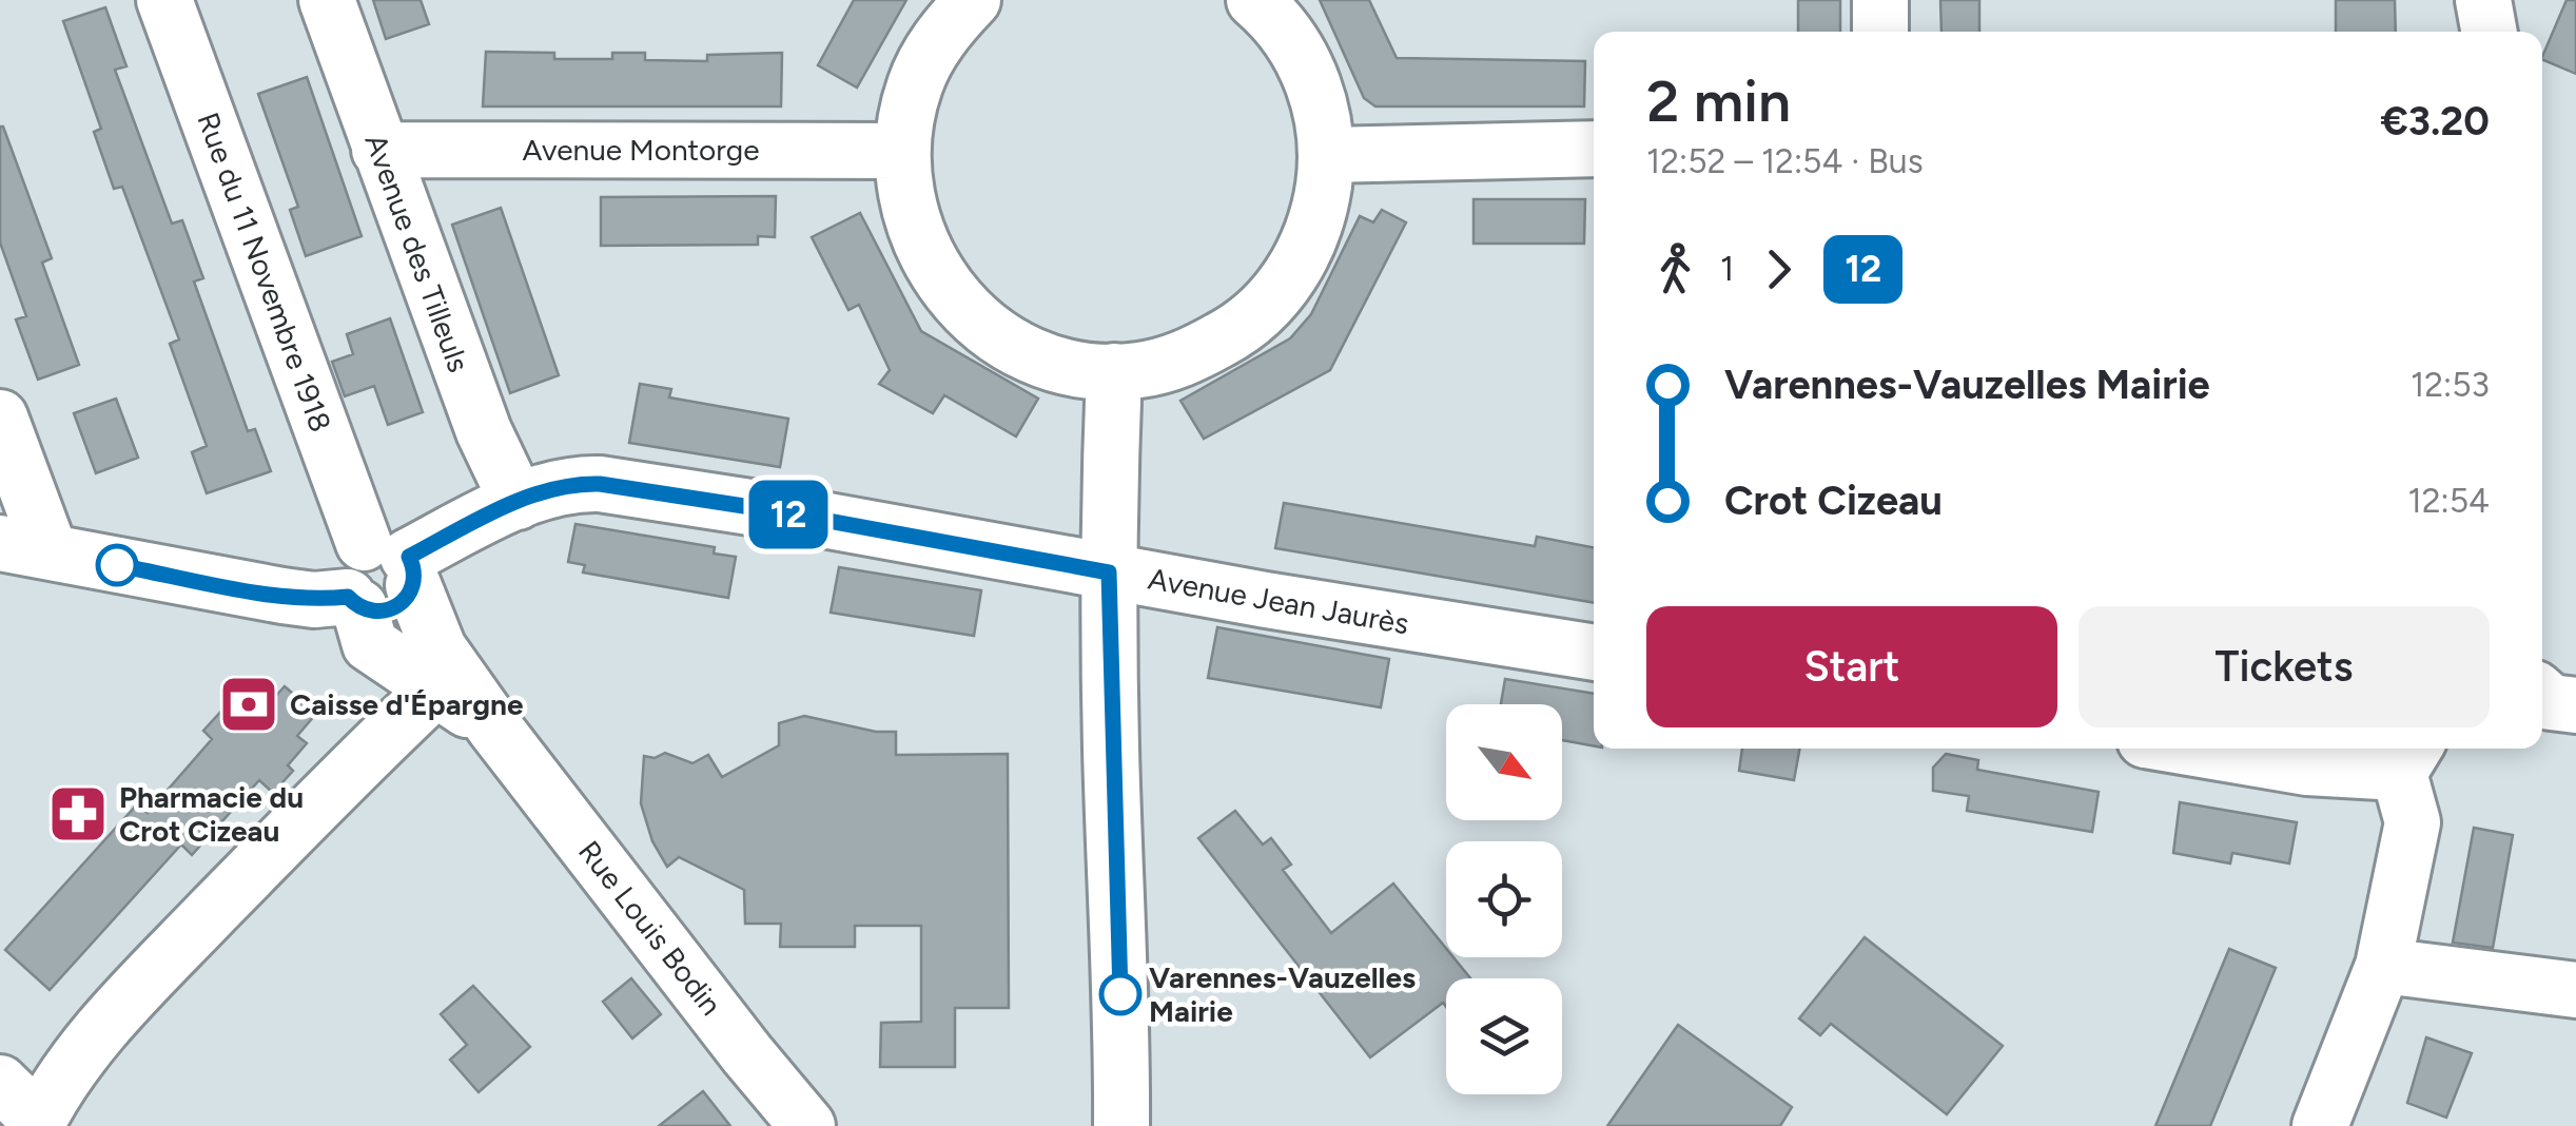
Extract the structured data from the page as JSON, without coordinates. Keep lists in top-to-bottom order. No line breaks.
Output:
{"streets":{"street":["Avenue Montorge","Avenue des Tilleuls","Rue du 11 Novembre 1918","Avenue Jean Jaurès","Rue Louis Bodin"]},"crossings":[["Avenue Montorge","Avenue des Tilleuls"],["Avenue des Tilleuls","Avenue Jean Jaurès"],["Rue du 11 Novembre 1918","Avenue Jean Jaurès"],["Rue du 11 Novembre 1918","Rue Louis Bodin"],["Avenue Jean Jaurès","Rue Louis Bodin"]],"places":{"bank":["Caisse d'Épargne"],"pharmacy":["Pharmacie du Crot Cizeau"],"other":["Varennes-Vauzelles Mairie"]},"lines":["bus line 12"],"north":"bottom right","page":{"on_map":"12","heading":["2 min","12:52 – 12:54 · Bus","€3.20"],"legs":["1","12"],"list":[{"name":"Varennes-Vauzelles Mairie","value":"12:53"},{"name":"Crot Cizeau","value":"12:54"}],"buttons":["Start","Tickets"]}}
